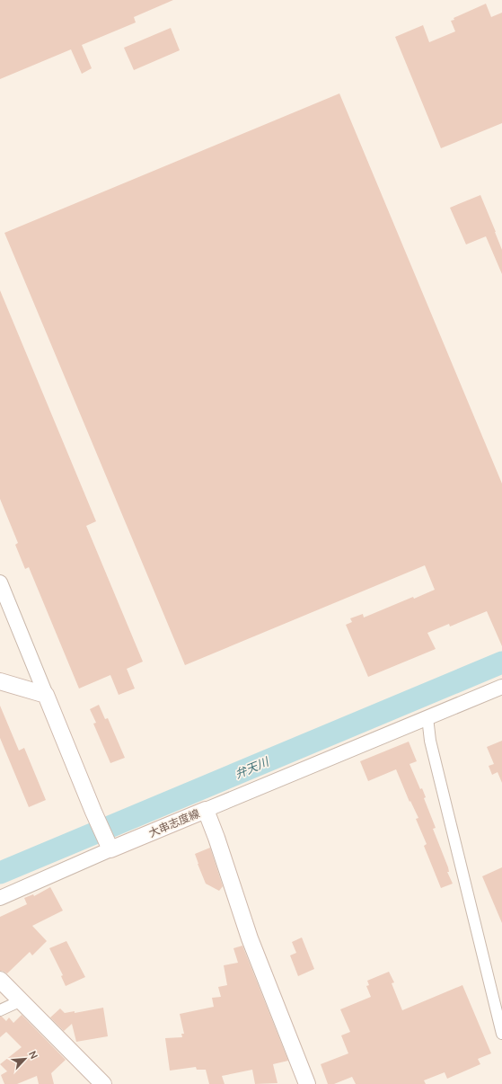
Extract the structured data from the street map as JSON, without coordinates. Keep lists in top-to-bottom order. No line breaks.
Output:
{"streets":{"main road":["大串志度線"]},"water":["弁天川"],"north":"top right"}
